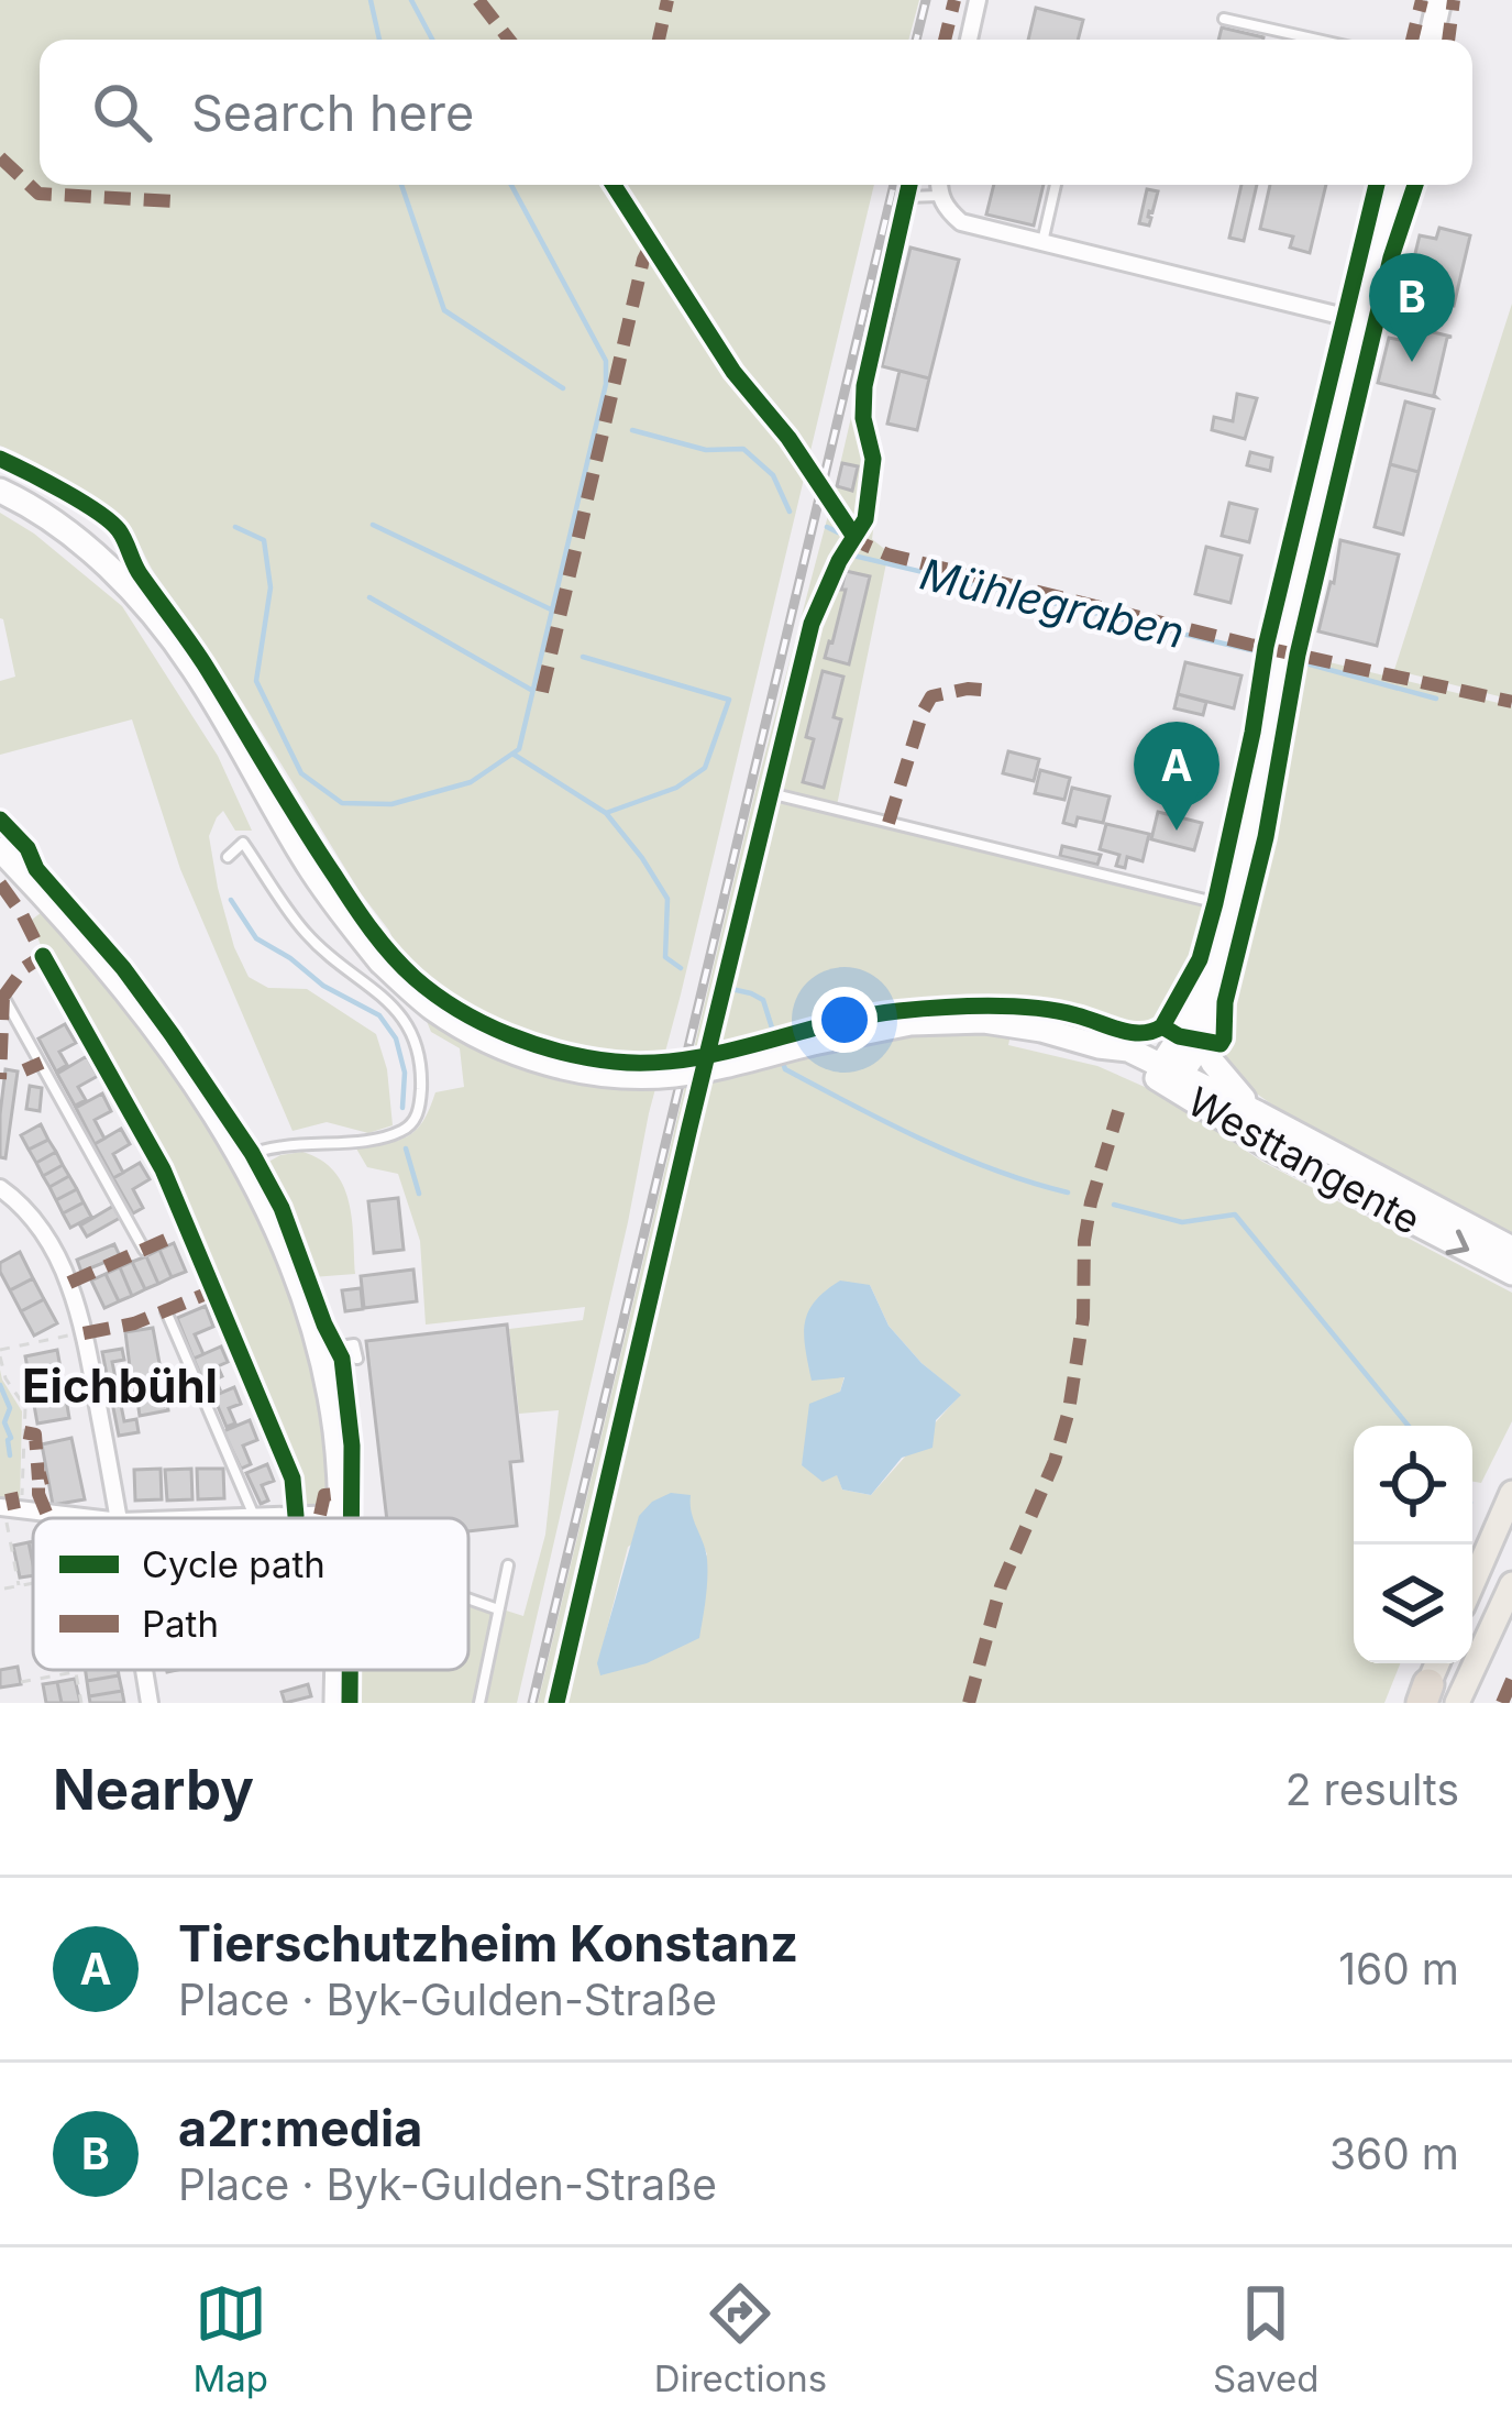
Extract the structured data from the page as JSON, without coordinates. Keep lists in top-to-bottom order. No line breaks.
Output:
{"streets":{"main road":["Westtangente"]},"districts":["Eichbühl"],"water":["Mühlegraben"],"legend":["Cycle path","Path"],"page":{"search":"Search here","pins":["B","A"],"heading":["Nearby","2 results"],"list":[{"mark":"A","name":"Tierschutzheim Konstanz","note":"Place · Byk-Gulden-Straße","value":"160 m"},{"mark":"B","name":"a2r:media","note":"Place · Byk-Gulden-Straße","value":"360 m"}],"nav":["Map","Directions","Saved"]}}
